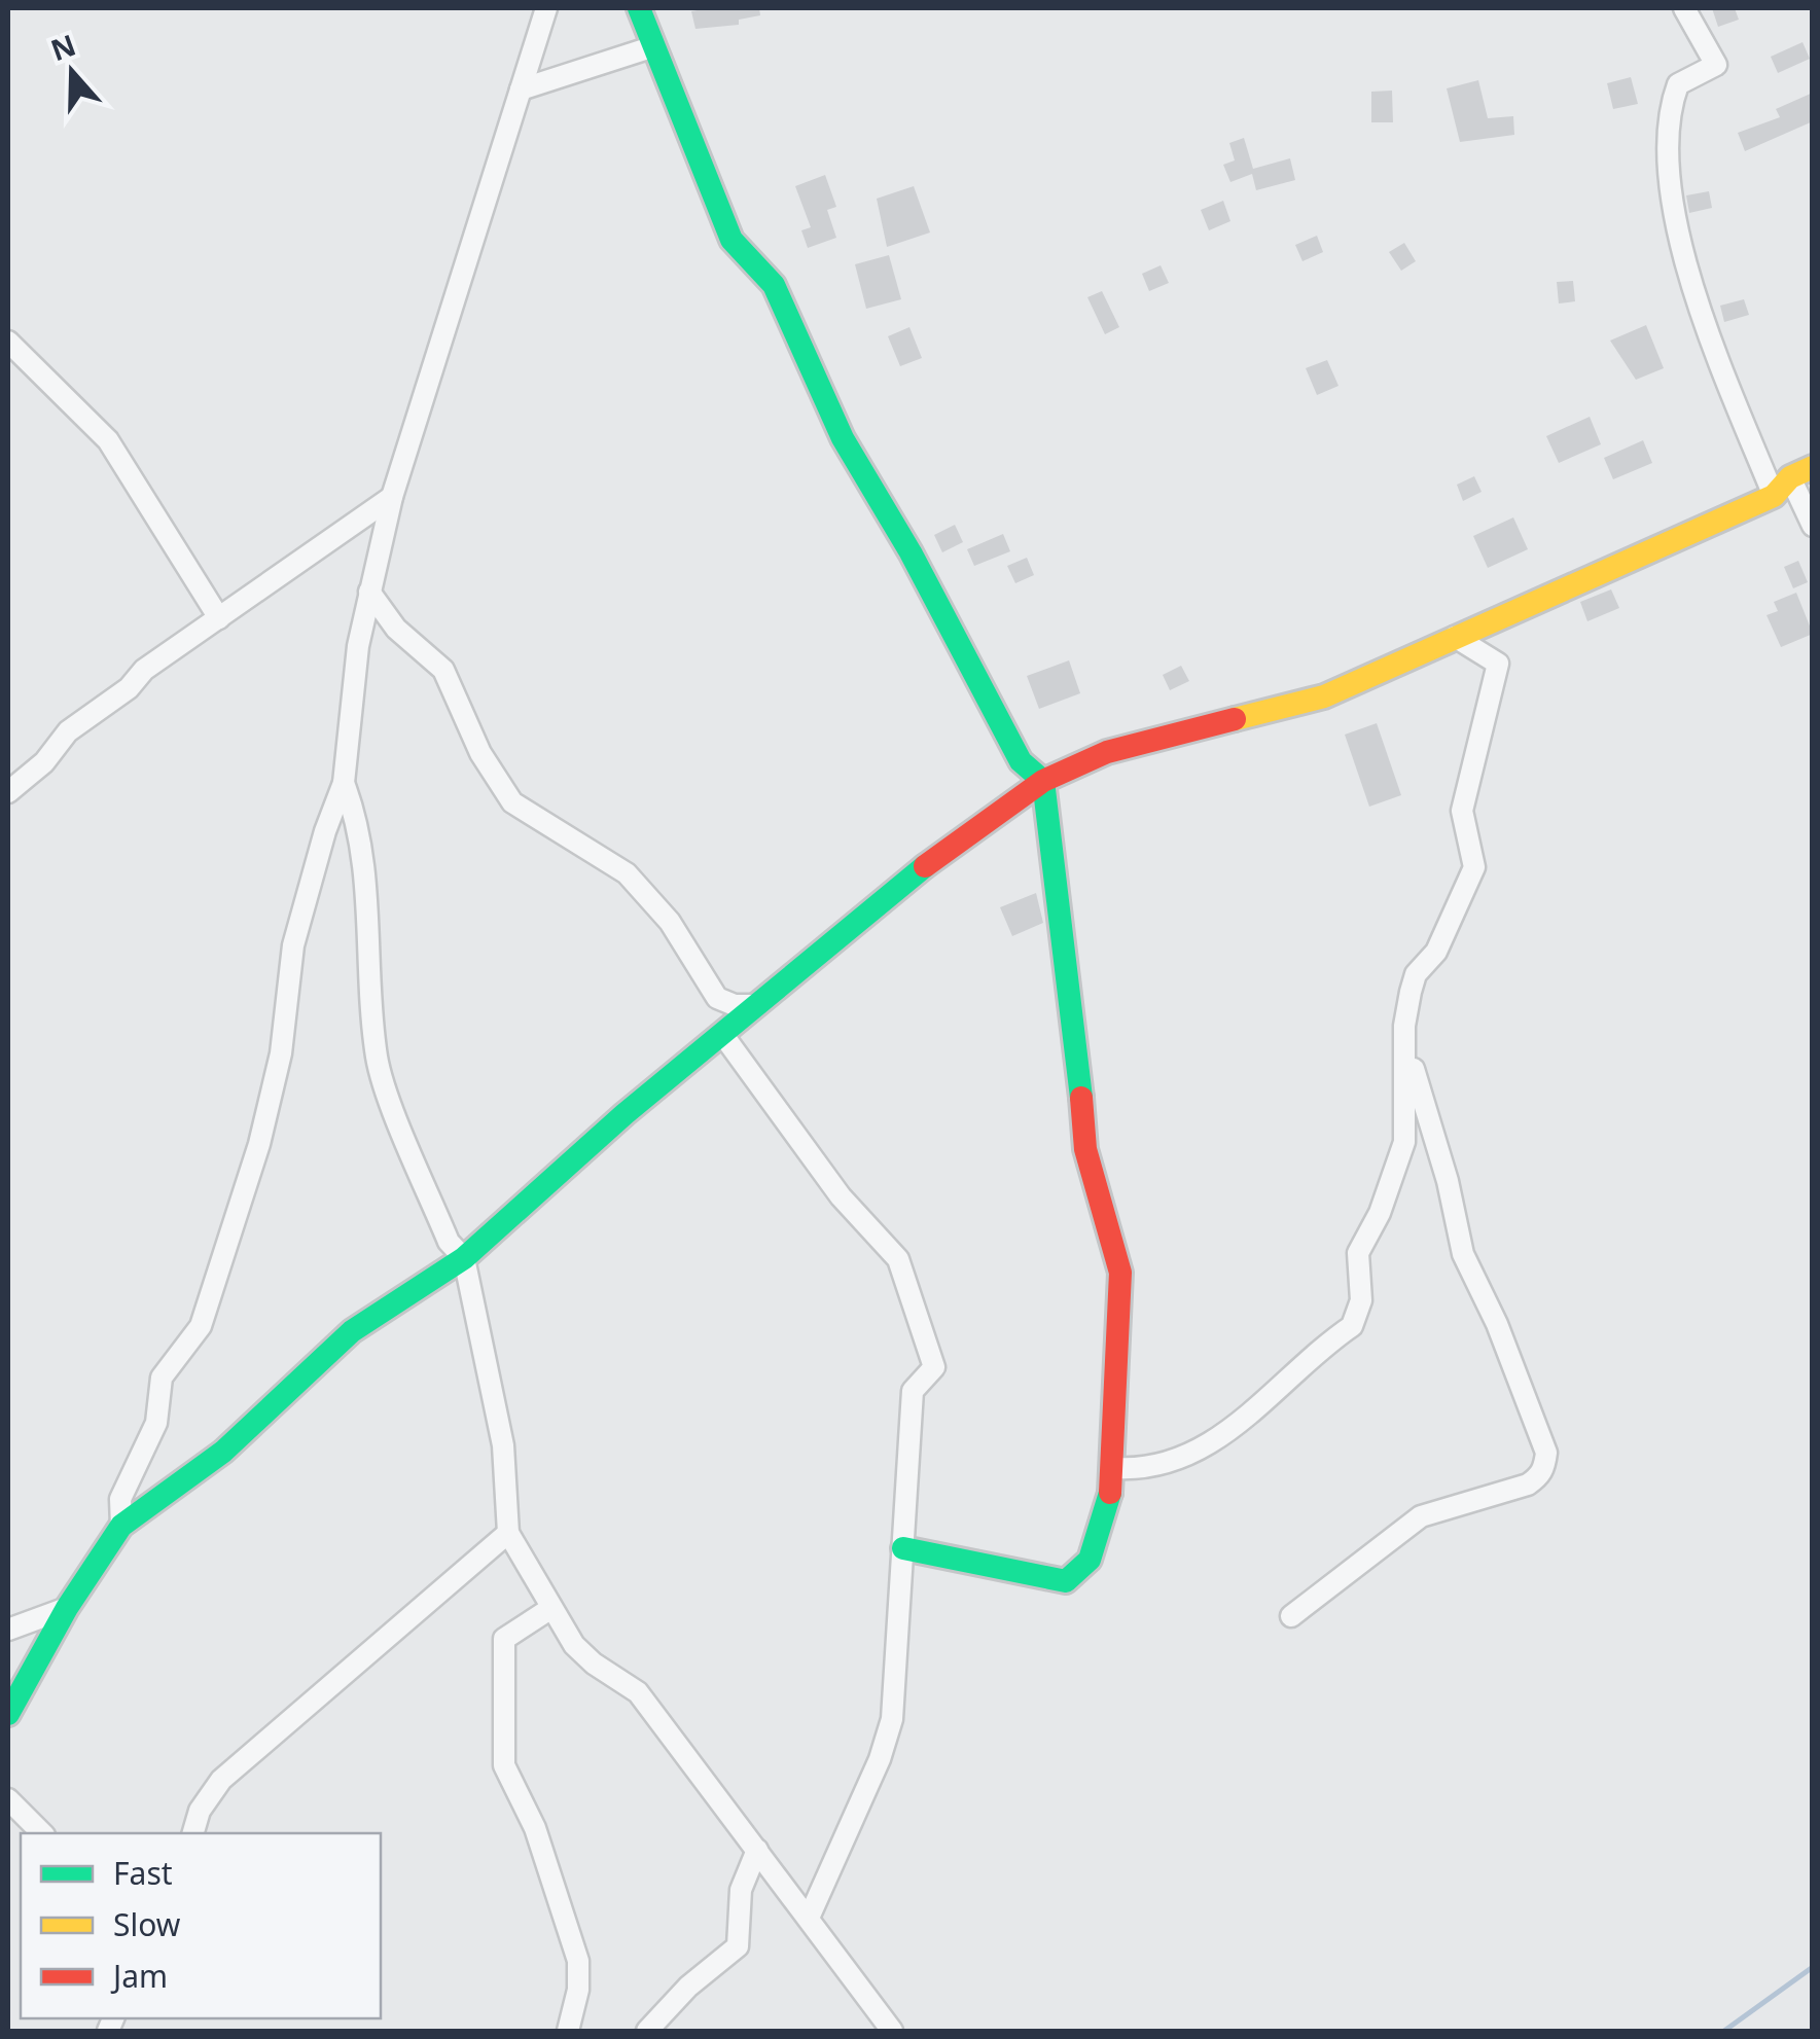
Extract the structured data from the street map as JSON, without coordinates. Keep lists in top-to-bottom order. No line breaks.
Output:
{"legend":["Fast","Slow","Jam"],"north":"top"}
